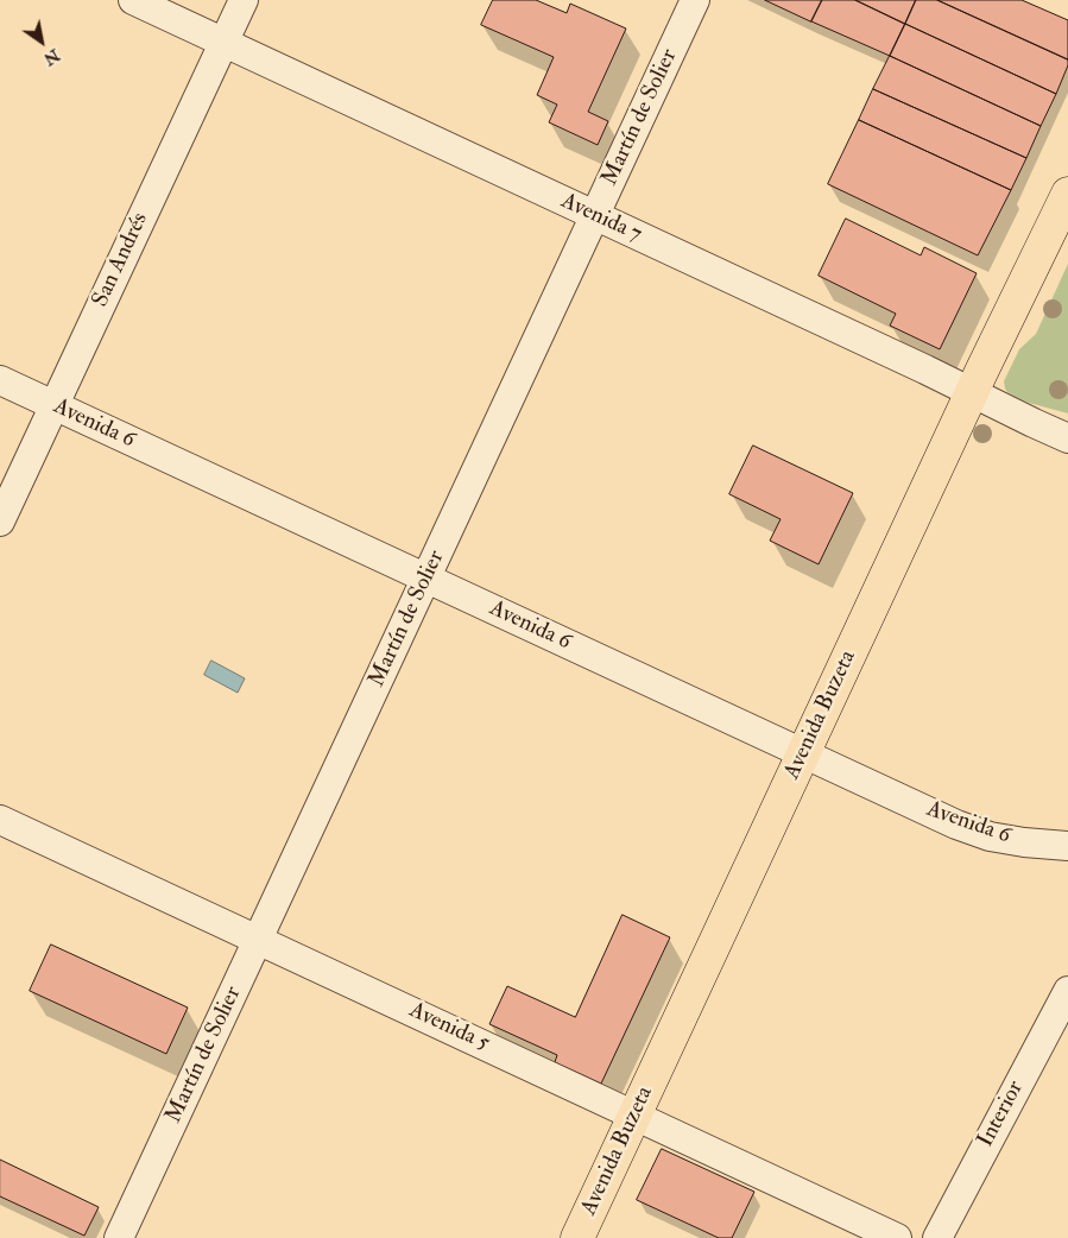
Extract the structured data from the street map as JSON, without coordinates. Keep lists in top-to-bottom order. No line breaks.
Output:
{"streets":{"main road":["Avenida Buzeta"],"street":["Martín de Solier","Avenida 7","San Andrés","Avenida 6","Avenida 5","Interior"]},"crossings":[["Martín de Solier","Avenida 7"],["Martín de Solier","Avenida 6"],["Martín de Solier","Avenida 5"],["Avenida 7","San Andrés"],["Avenida 7","Avenida Buzeta"],["San Andrés","Avenida 6"],["Avenida 6","Avenida Buzeta"],["Avenida Buzeta","Avenida 5"]],"north":"bottom right"}
